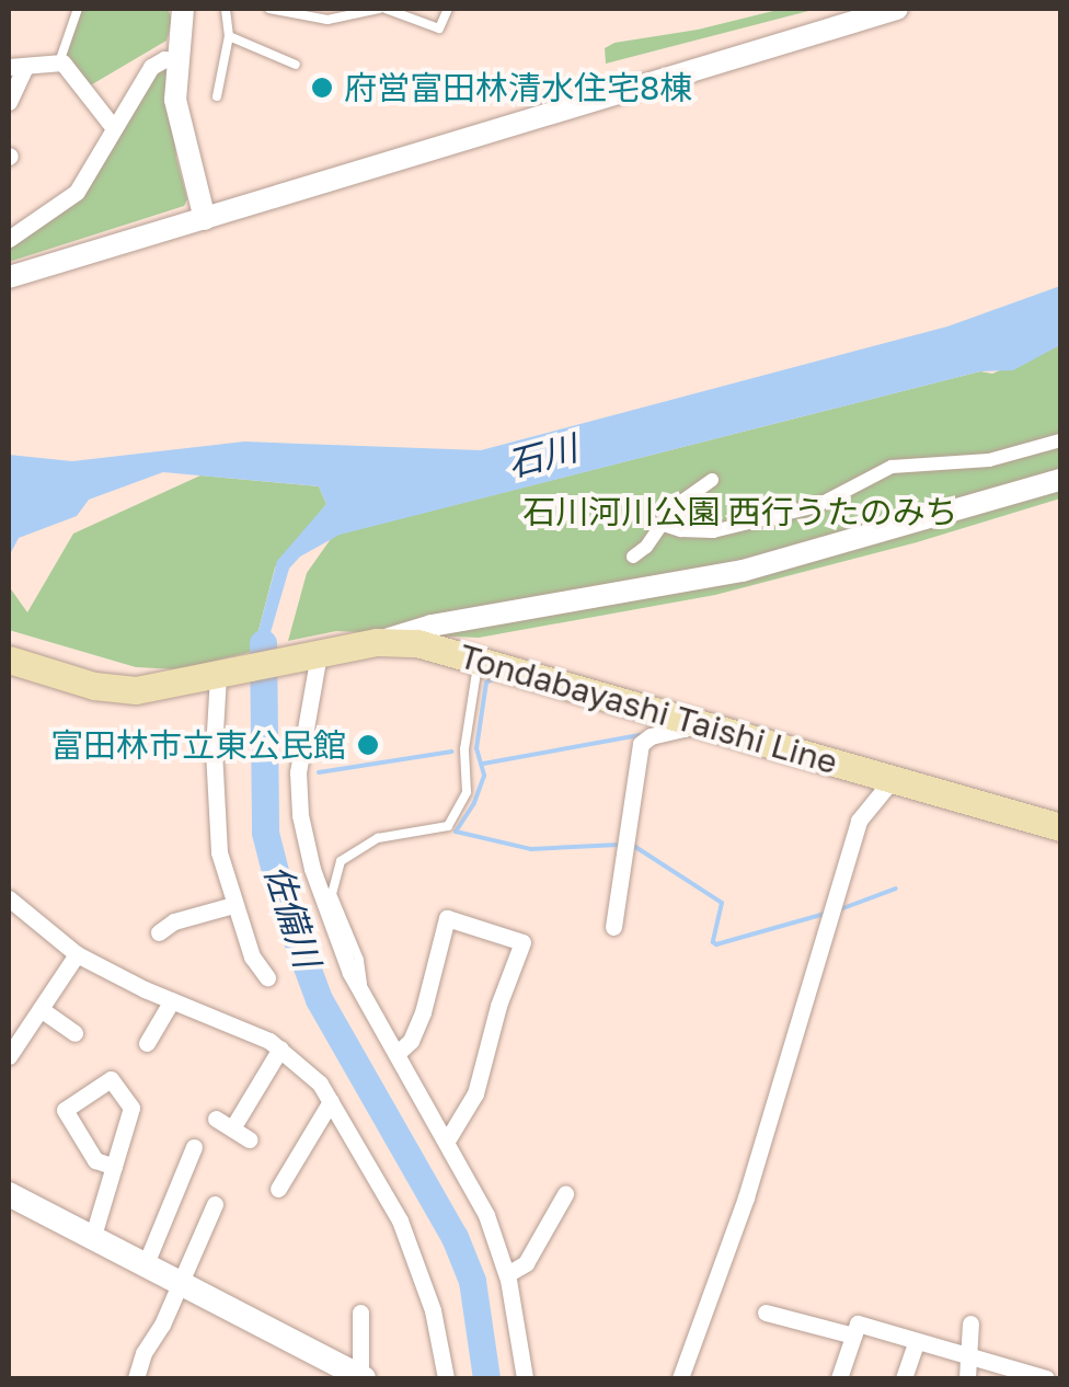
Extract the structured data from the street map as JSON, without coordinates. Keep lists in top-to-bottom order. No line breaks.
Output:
{"streets":{"main road":["Tondabayashi Taishi Line"]},"water":["石川","佐備川"],"parks":["石川河川公園 西行うたのみち"],"places":["府営富田林清水住宅8棟","富田林市立東公民館"]}
